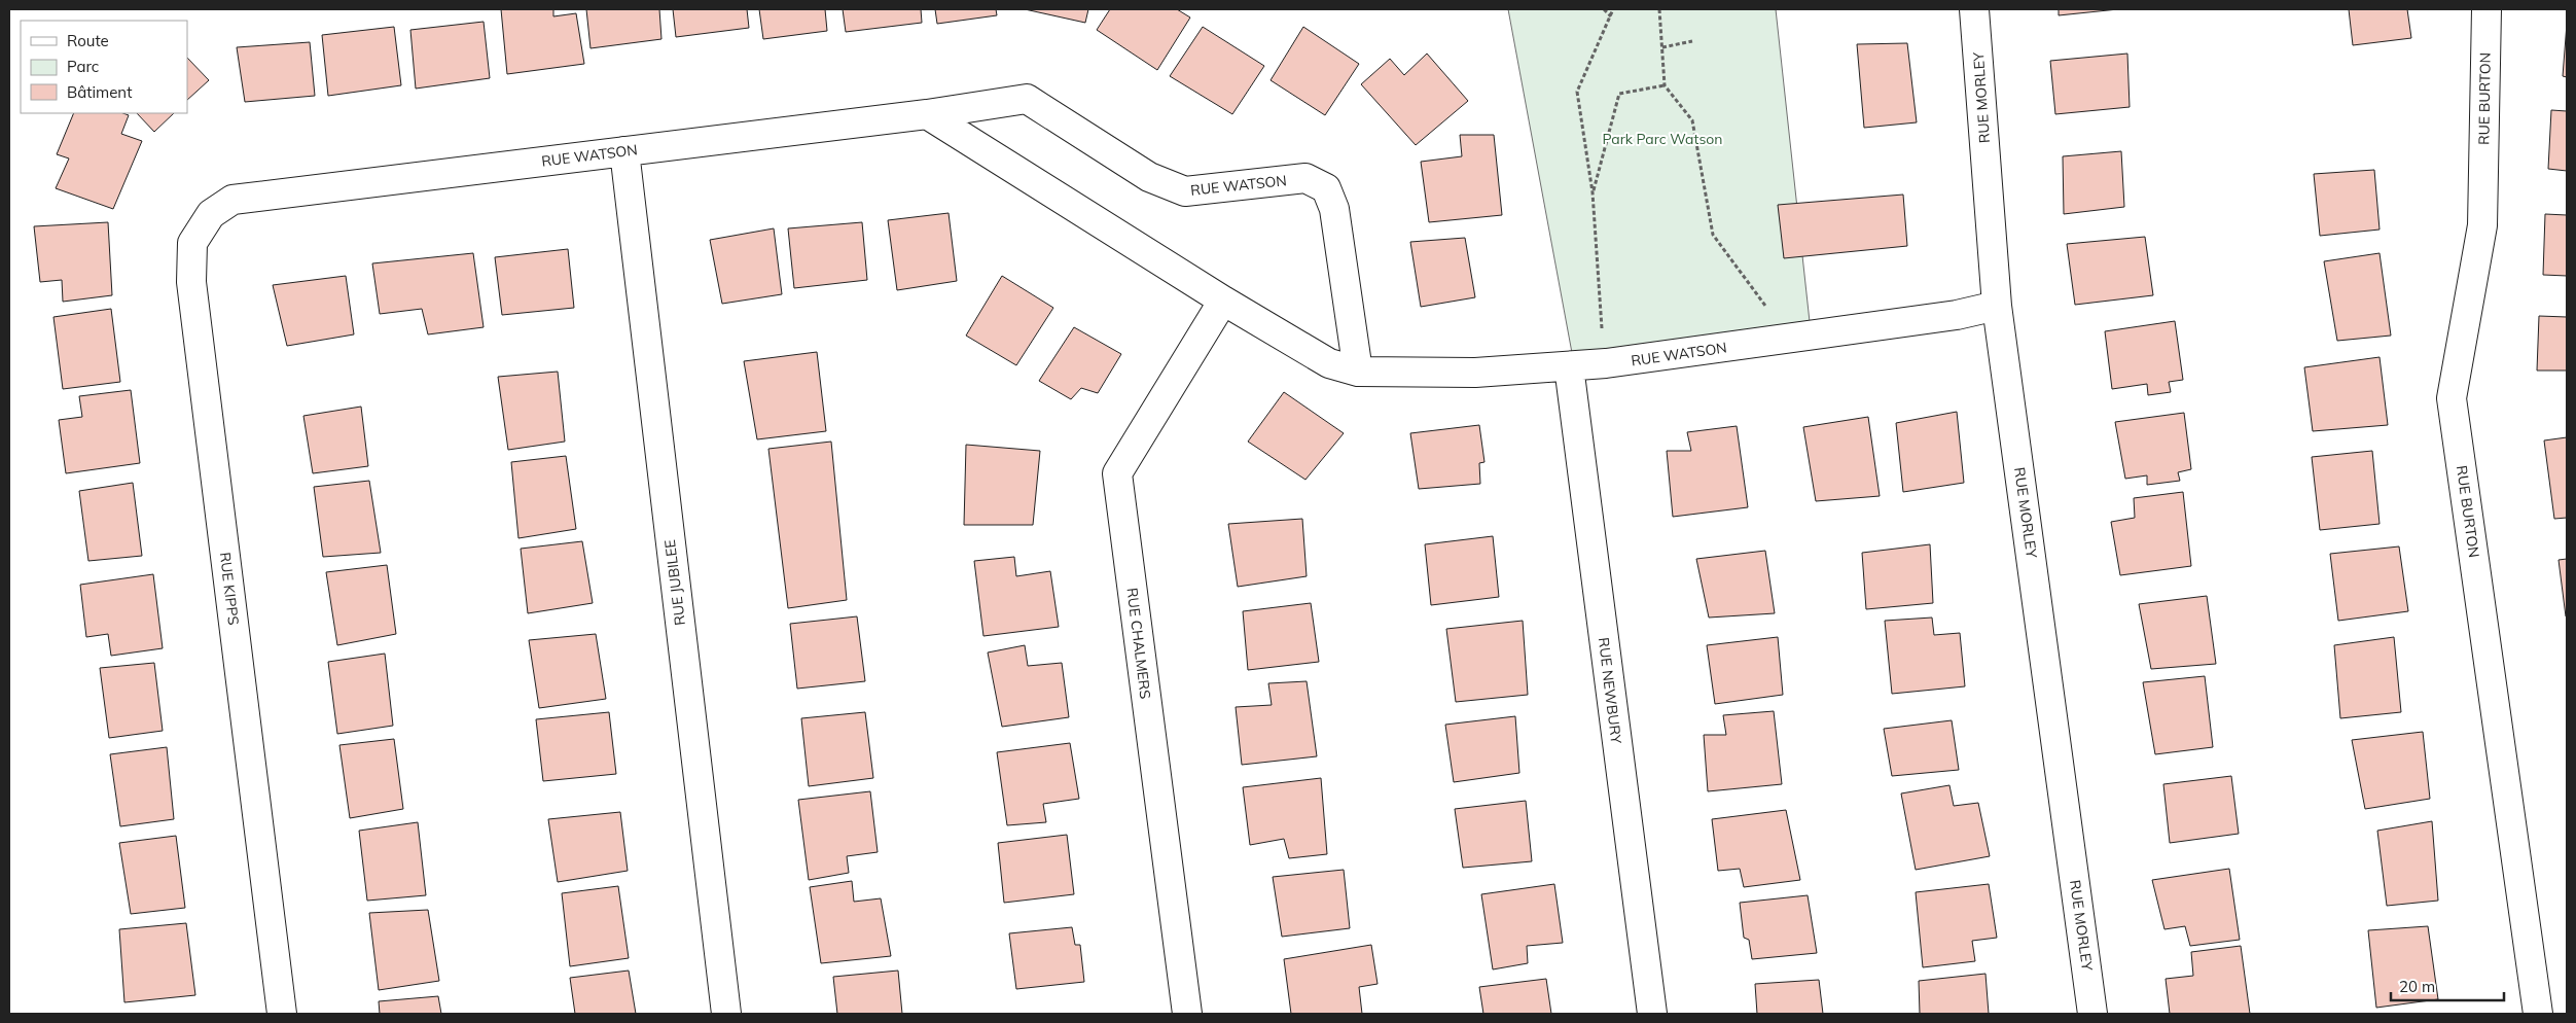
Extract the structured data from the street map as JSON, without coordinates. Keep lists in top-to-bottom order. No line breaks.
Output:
{"streets":{"street":["RUE MORLEY","RUE BURTON","RUE WATSON","RUE JUBILEE","RUE KIPPS","RUE CHALMERS","RUE NEWBURY"]},"crossings":[["RUE MORLEY","RUE WATSON"],["RUE WATSON","RUE JUBILEE"],["RUE WATSON","RUE KIPPS"],["RUE WATSON","RUE CHALMERS"],["RUE WATSON","RUE NEWBURY"]],"parks":["Park Parc Watson"],"legend":["Route","Parc","Bâtiment"],"scale_bar":"20 m"}
